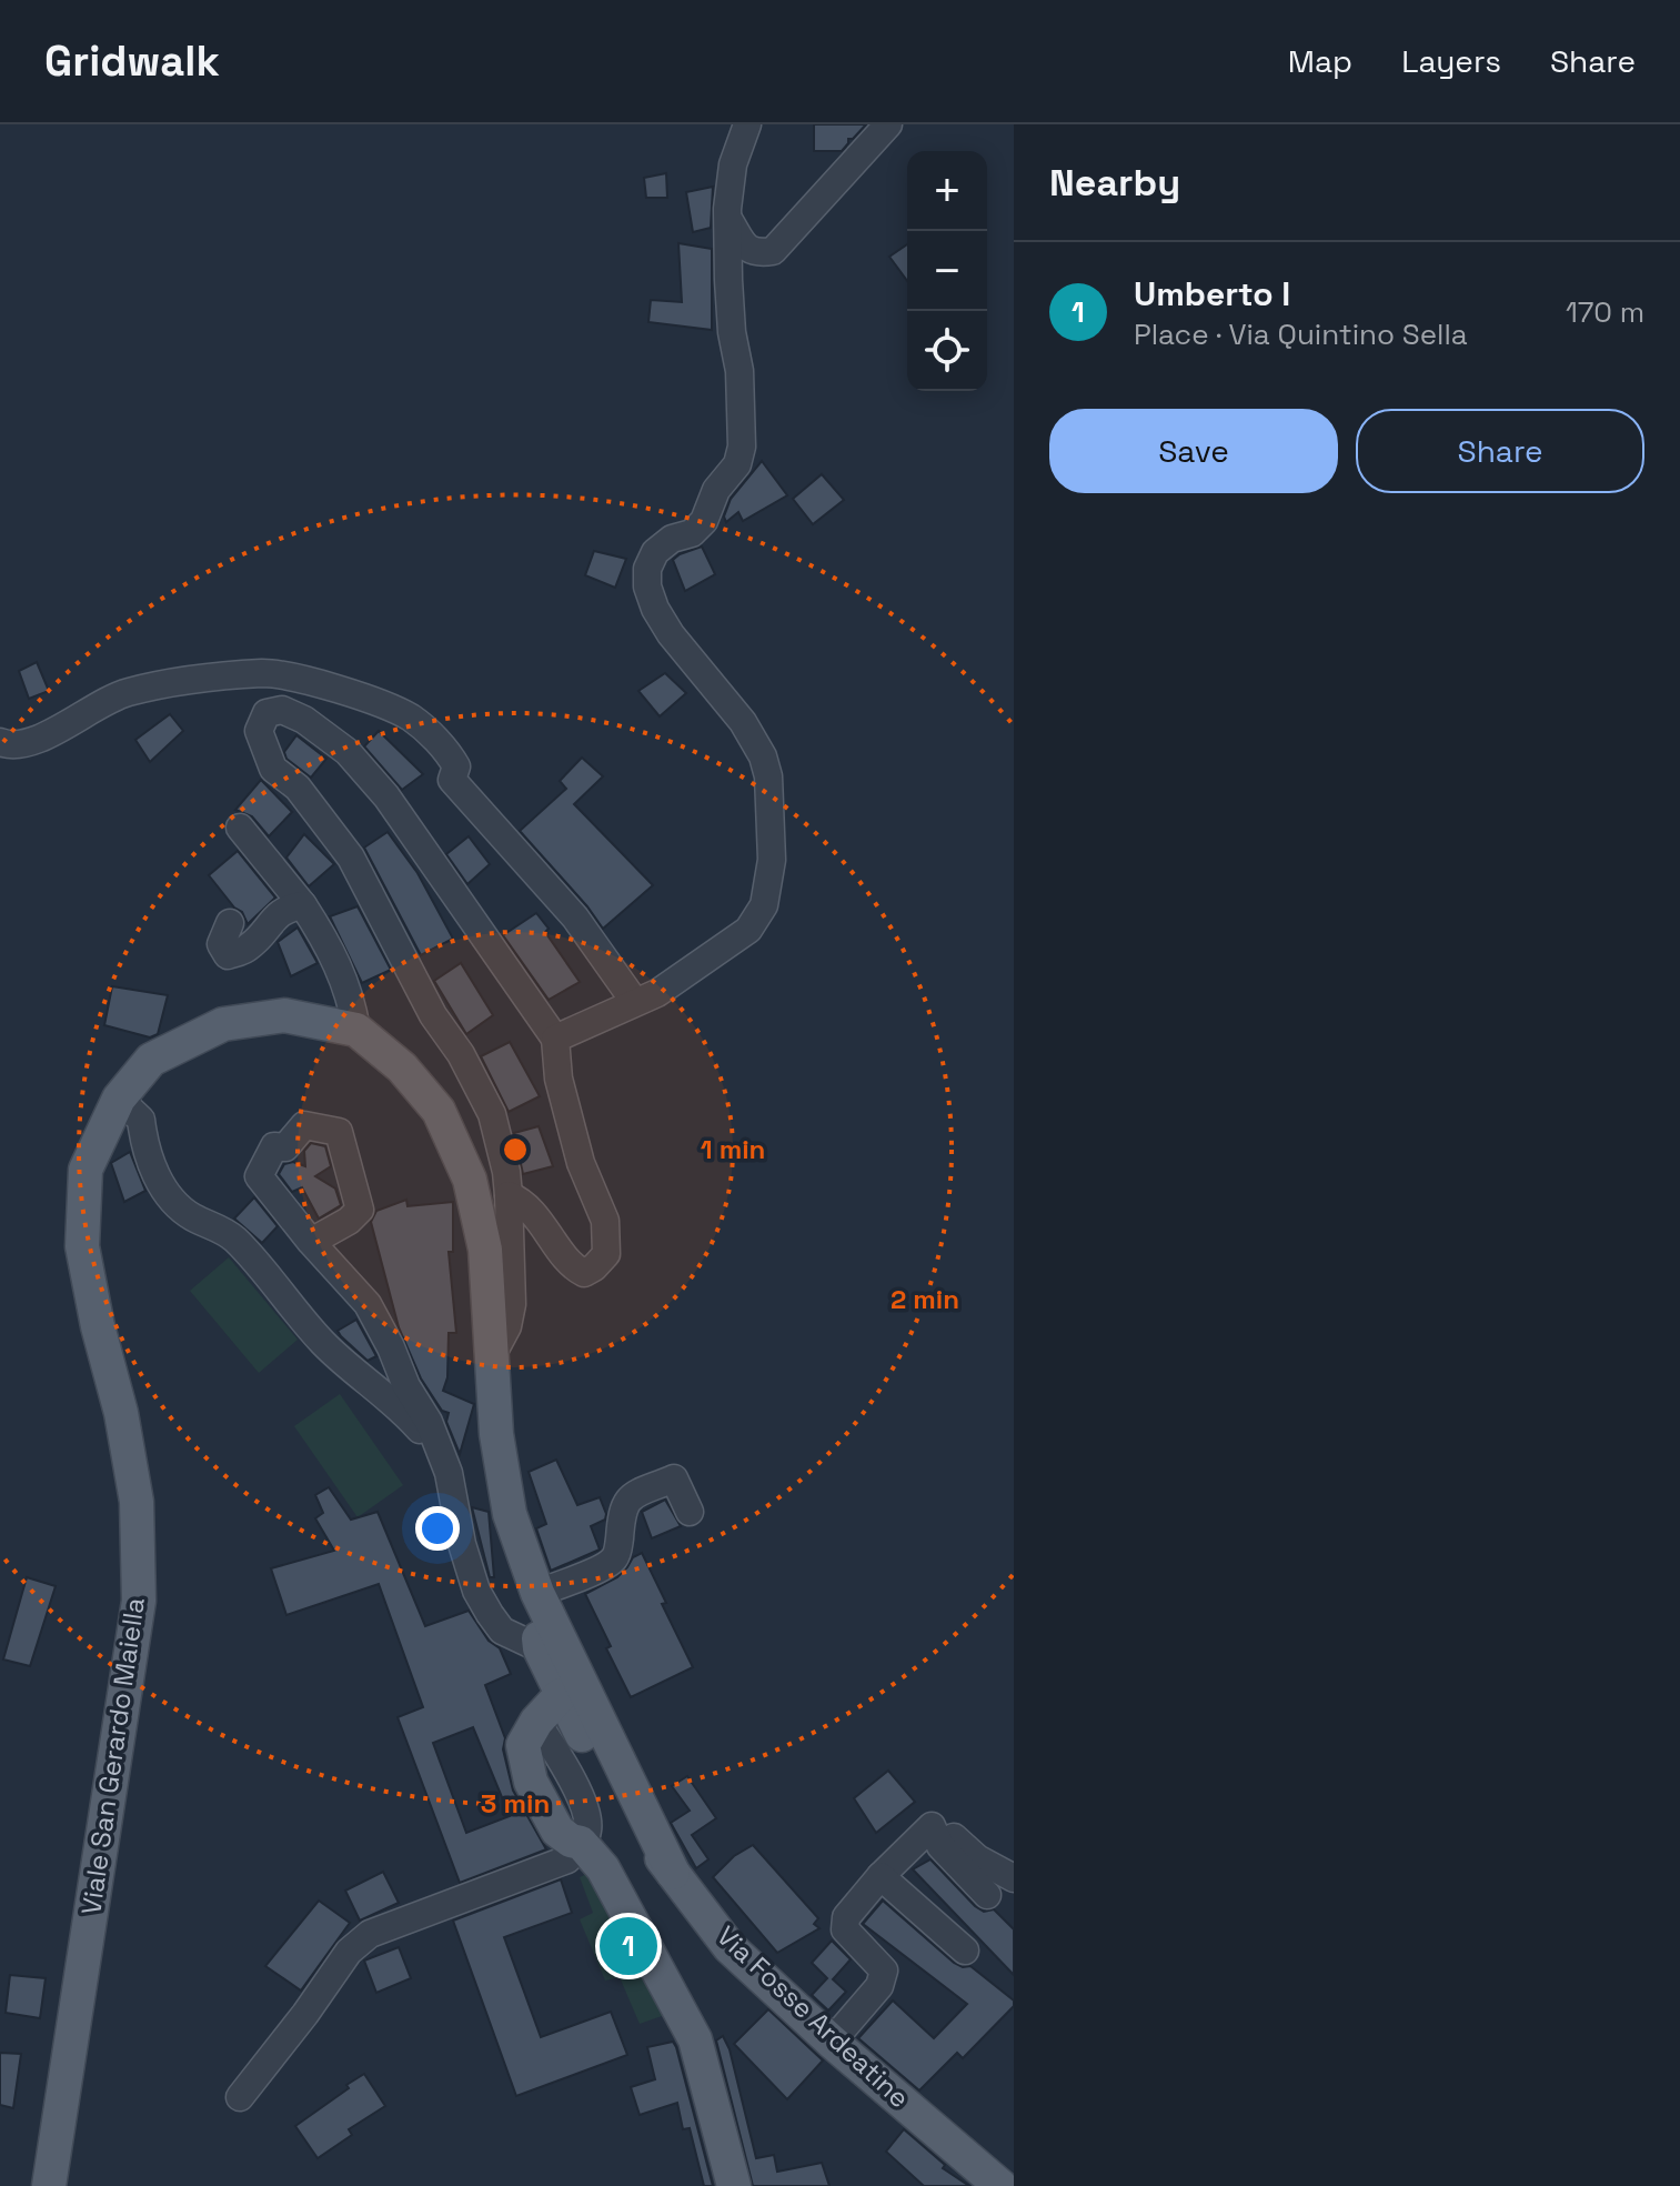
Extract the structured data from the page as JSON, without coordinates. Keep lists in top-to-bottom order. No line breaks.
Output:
{"streets":{"main road":["Viale San Gerardo Maiella","Via Fosse Ardeatine"]},"crossings":[["Viale San Gerardo Maiella","Via Fosse Ardeatine"]],"page":{"header":"Gridwalk","nav":["Map","Layers","Share"],"heading":"Nearby","map_buttons":["+","−"],"list":[{"mark":"1","name":"Umberto I","note":"Place · Via Quintino Sella","value":"170 m"}],"buttons":["Save","Share"],"pins":"1"},"rings":["1 min","2 min","3 min"]}
